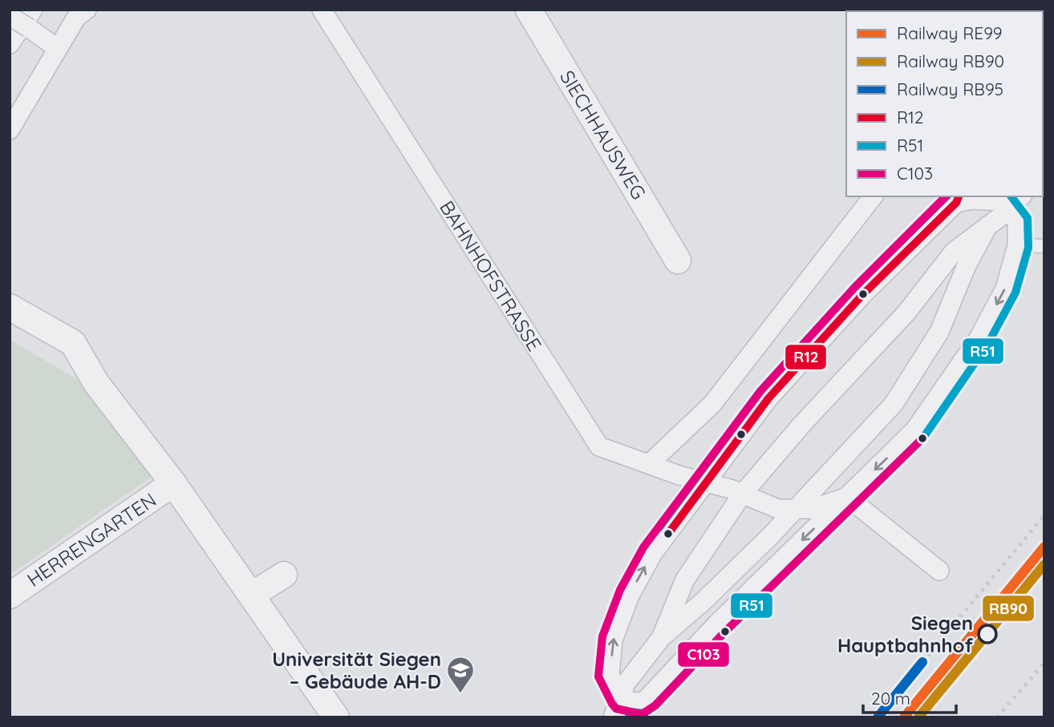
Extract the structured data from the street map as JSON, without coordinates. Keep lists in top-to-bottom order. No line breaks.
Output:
{"streets":{"street":["SIECHHAUSWEG","BAHNHOFSTRASSE","HERRENGARTEN"]},"places":{"other":["Siegen Hauptbahnhof"],"school or university":["Universität Siegen – Gebäude AH-D"]},"lines":["transit line R12","transit line R51","transit line C103","rail line RE99","rail line RB90","rail line RB95"],"legend":["Railway RE99","Railway RB90","Railway RB95","R12","R51","C103"],"scale_bar":"20 m"}
